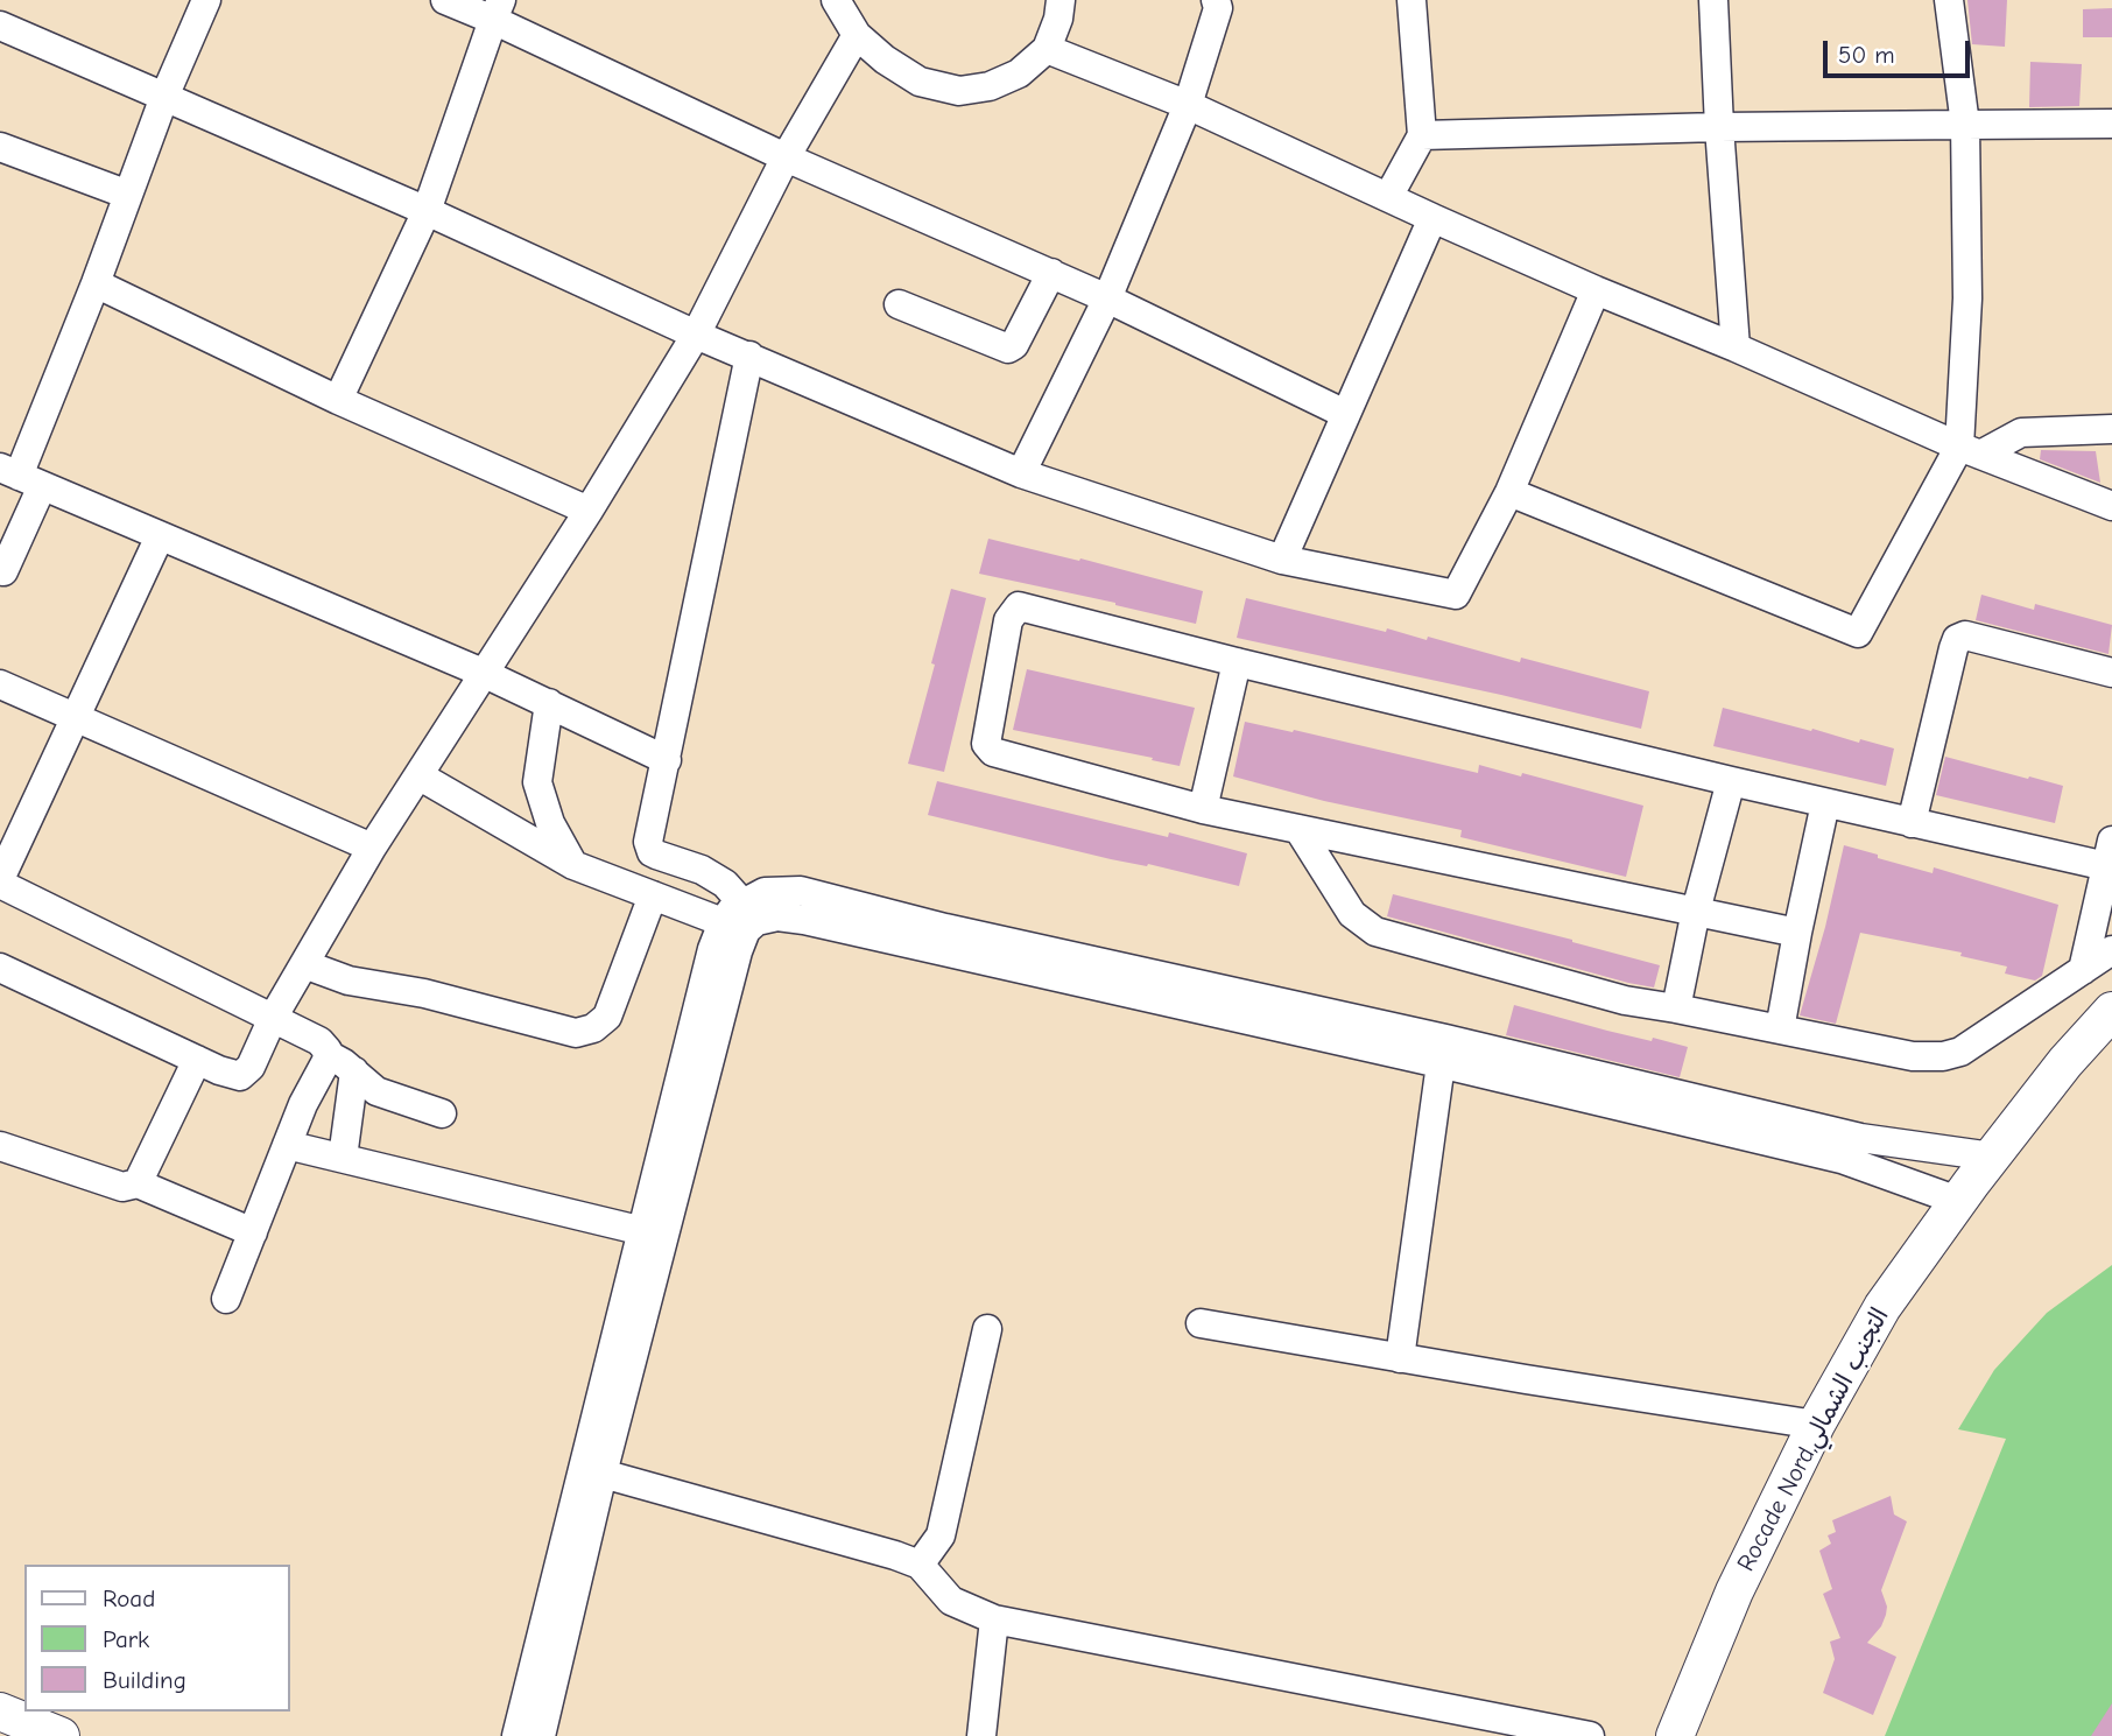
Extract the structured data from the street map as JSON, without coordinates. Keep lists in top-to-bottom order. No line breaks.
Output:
{"streets":{"main road":["Rocade Nord,التجنب الشمالي"]},"legend":["Road","Park","Building"],"scale_bar":"50 m"}
